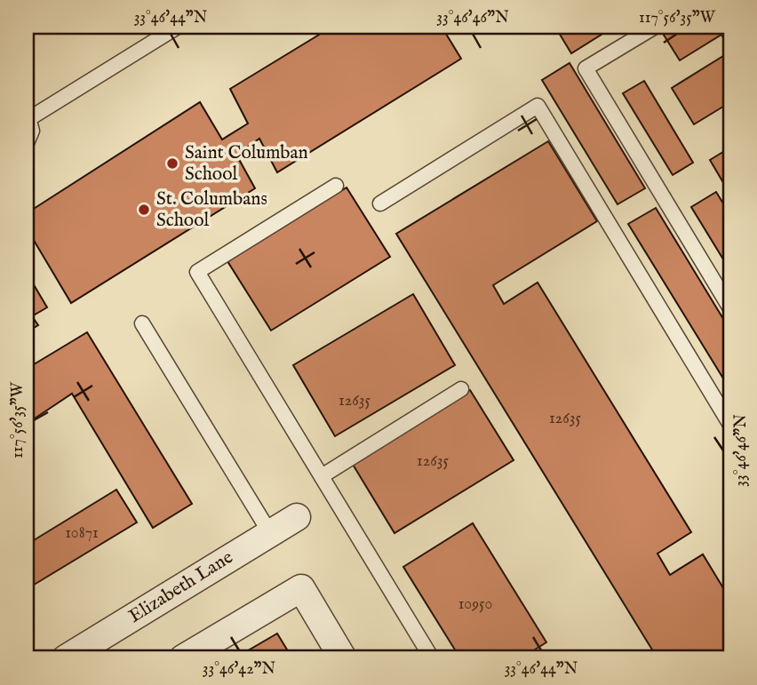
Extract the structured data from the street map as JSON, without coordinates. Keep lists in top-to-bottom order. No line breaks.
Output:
{"streets":{"street":["Elizabeth Lane"]},"places":["Saint Columban School","St. Columbans School"],"house_numbers":["12635","12635","12635","10871","10950"],"coordinates":["33°46'44\"N","33°46'46\"N","117°56'35\"W","33°46'42\"N"]}
